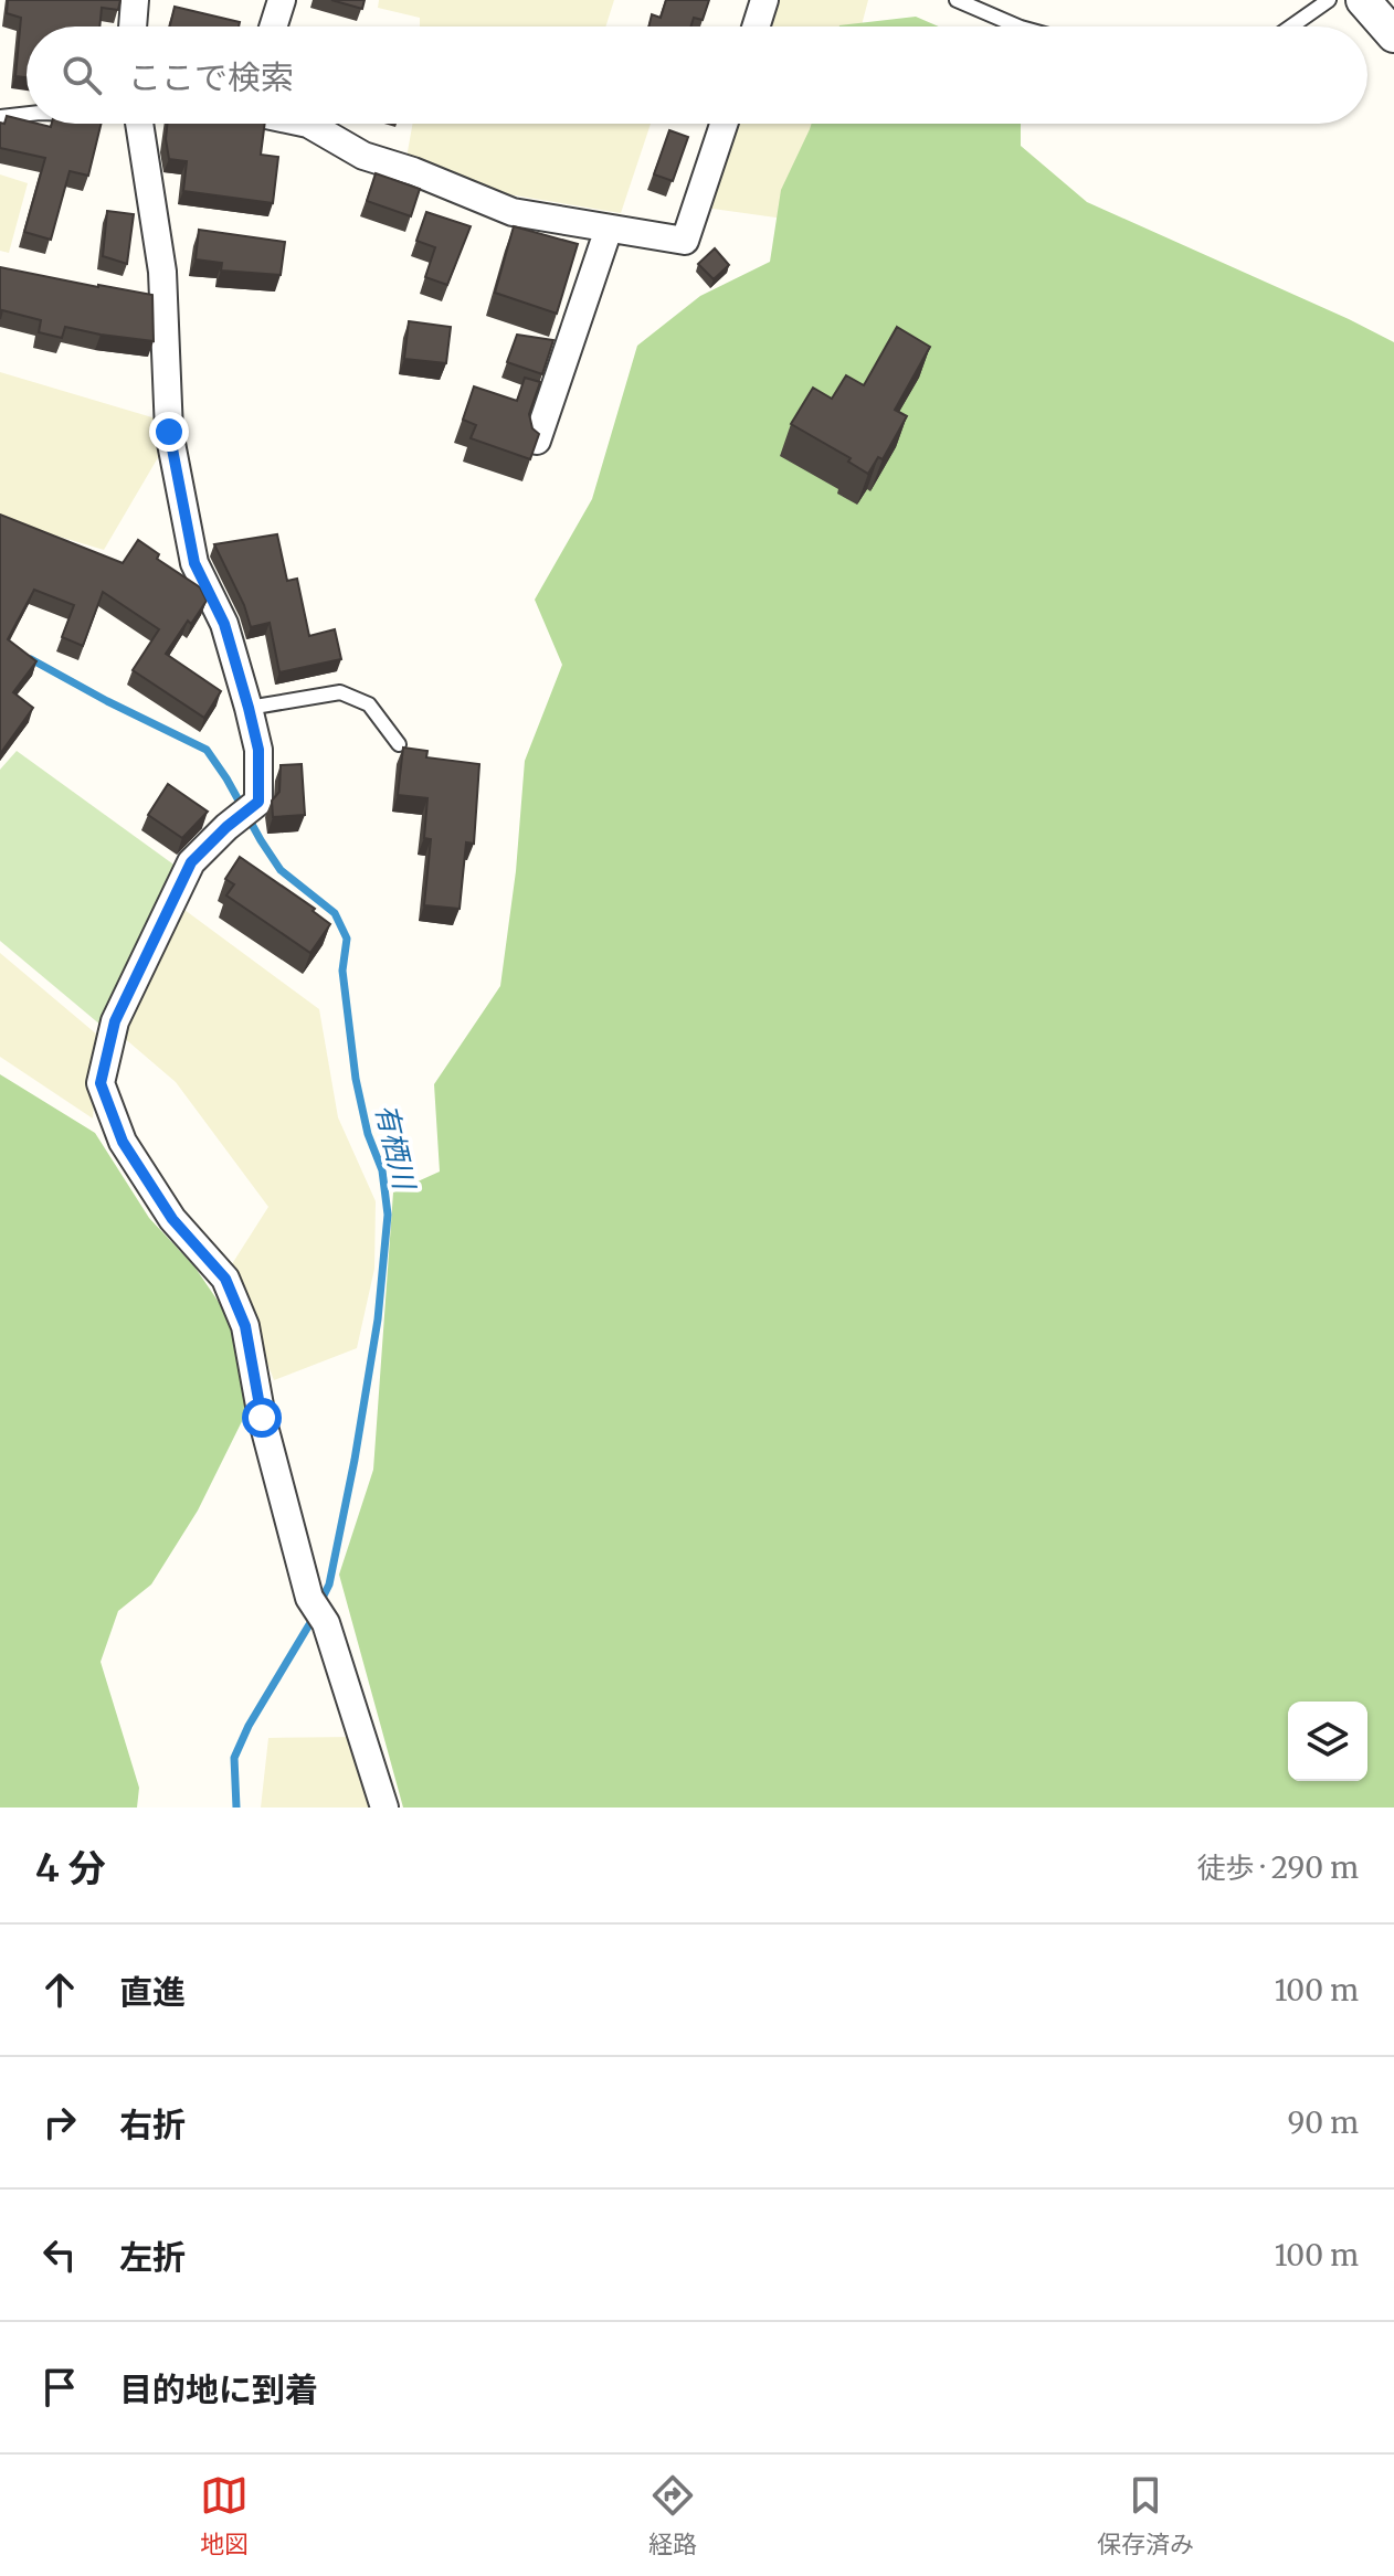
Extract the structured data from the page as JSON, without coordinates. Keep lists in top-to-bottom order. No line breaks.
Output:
{"water":["有栖川"],"page":{"search":"ここで検索","heading":["4 分","徒歩 · 290 m"],"list":[["直進","100 m"],["右折","90 m"],["左折","100 m"],"目的地に到着"],"nav":["地図","経路","保存済み"]}}
